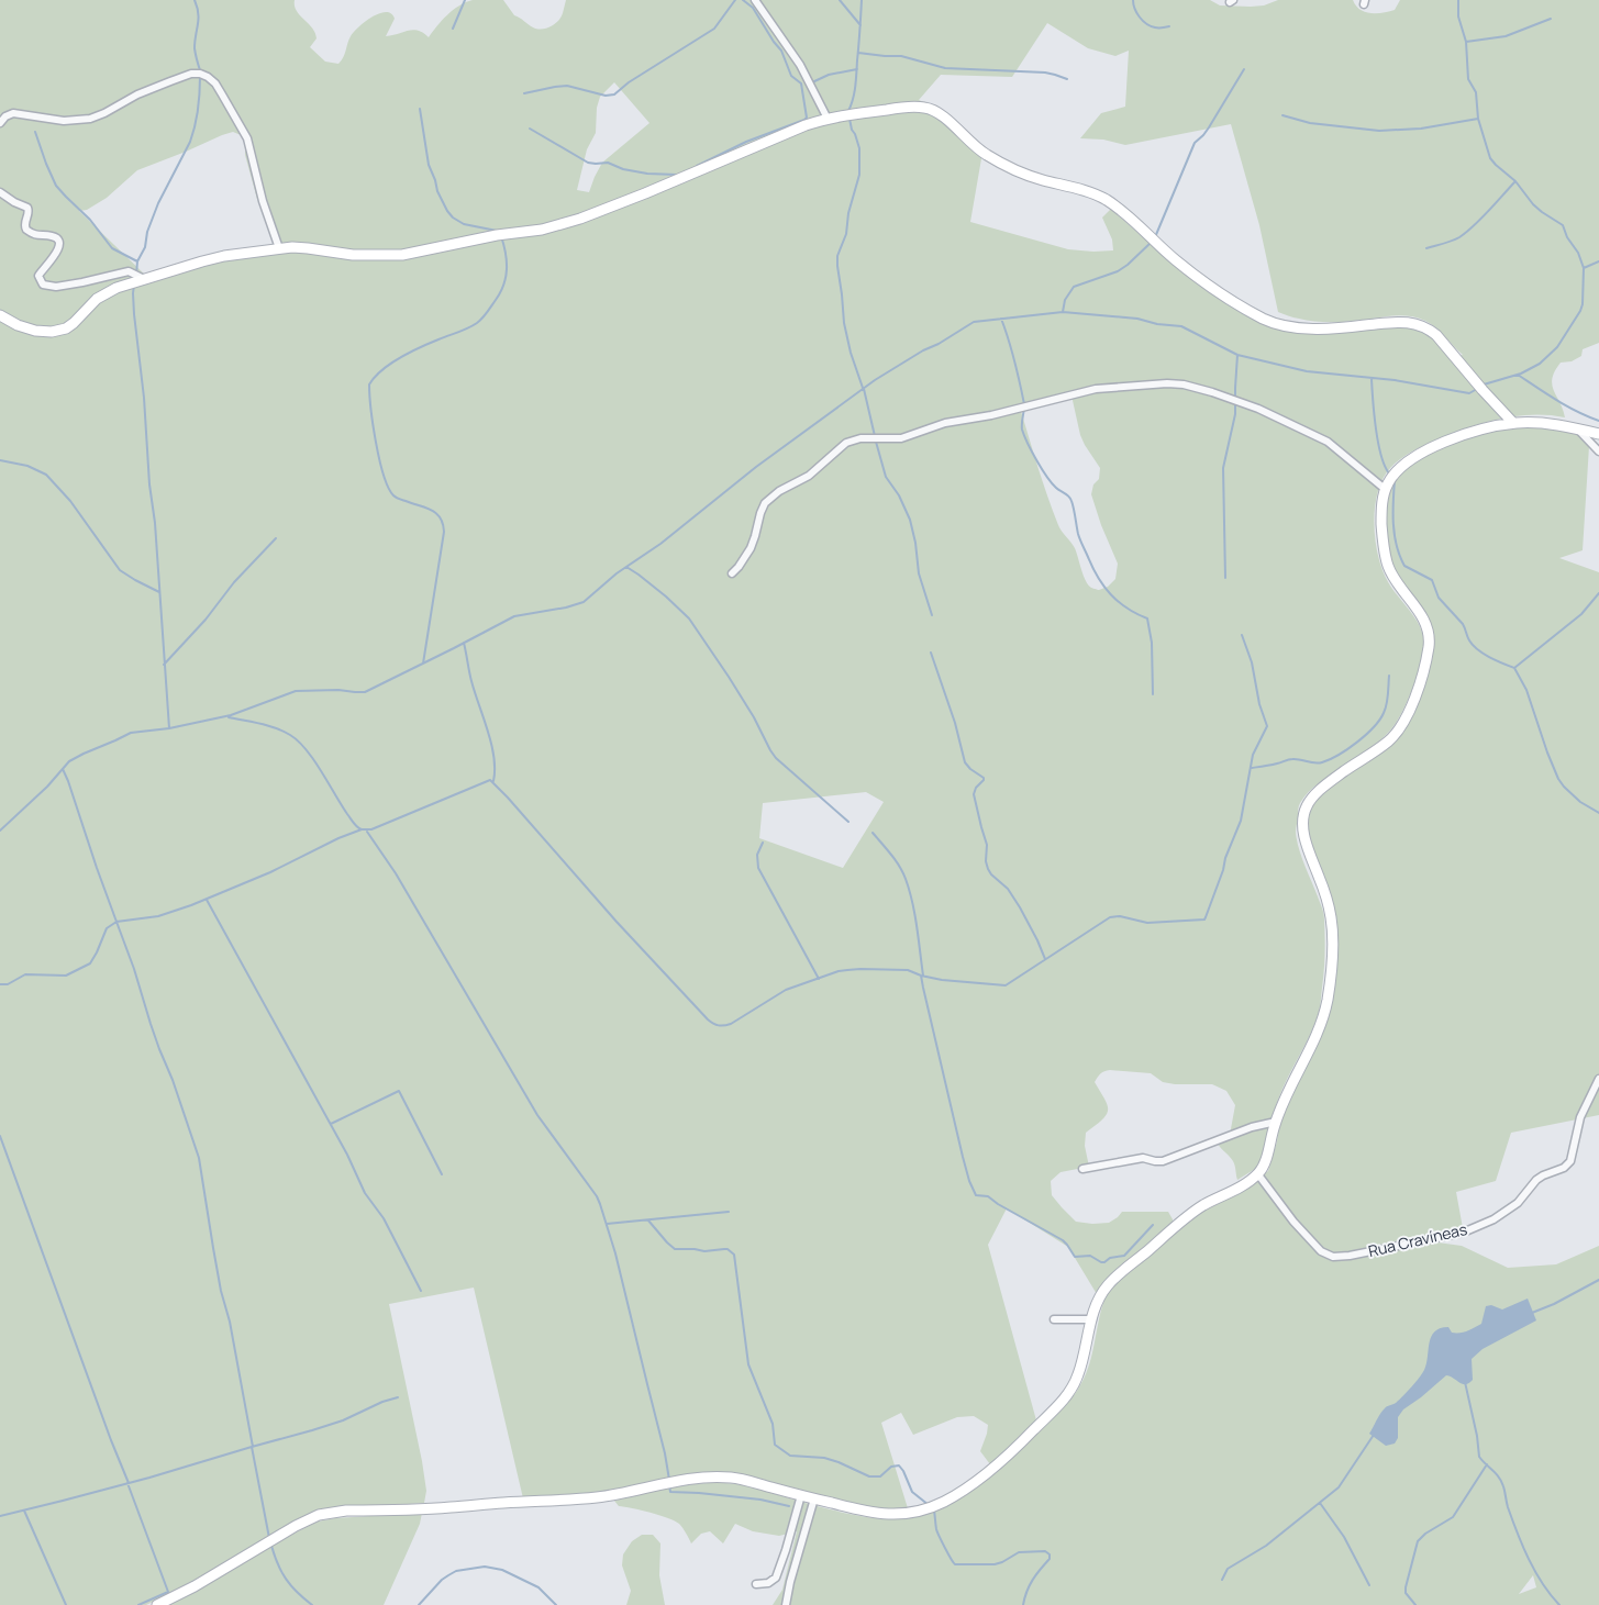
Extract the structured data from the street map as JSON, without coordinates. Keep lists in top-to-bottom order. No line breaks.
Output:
{"streets":{"street":["Rua Cravíneas"]}}
